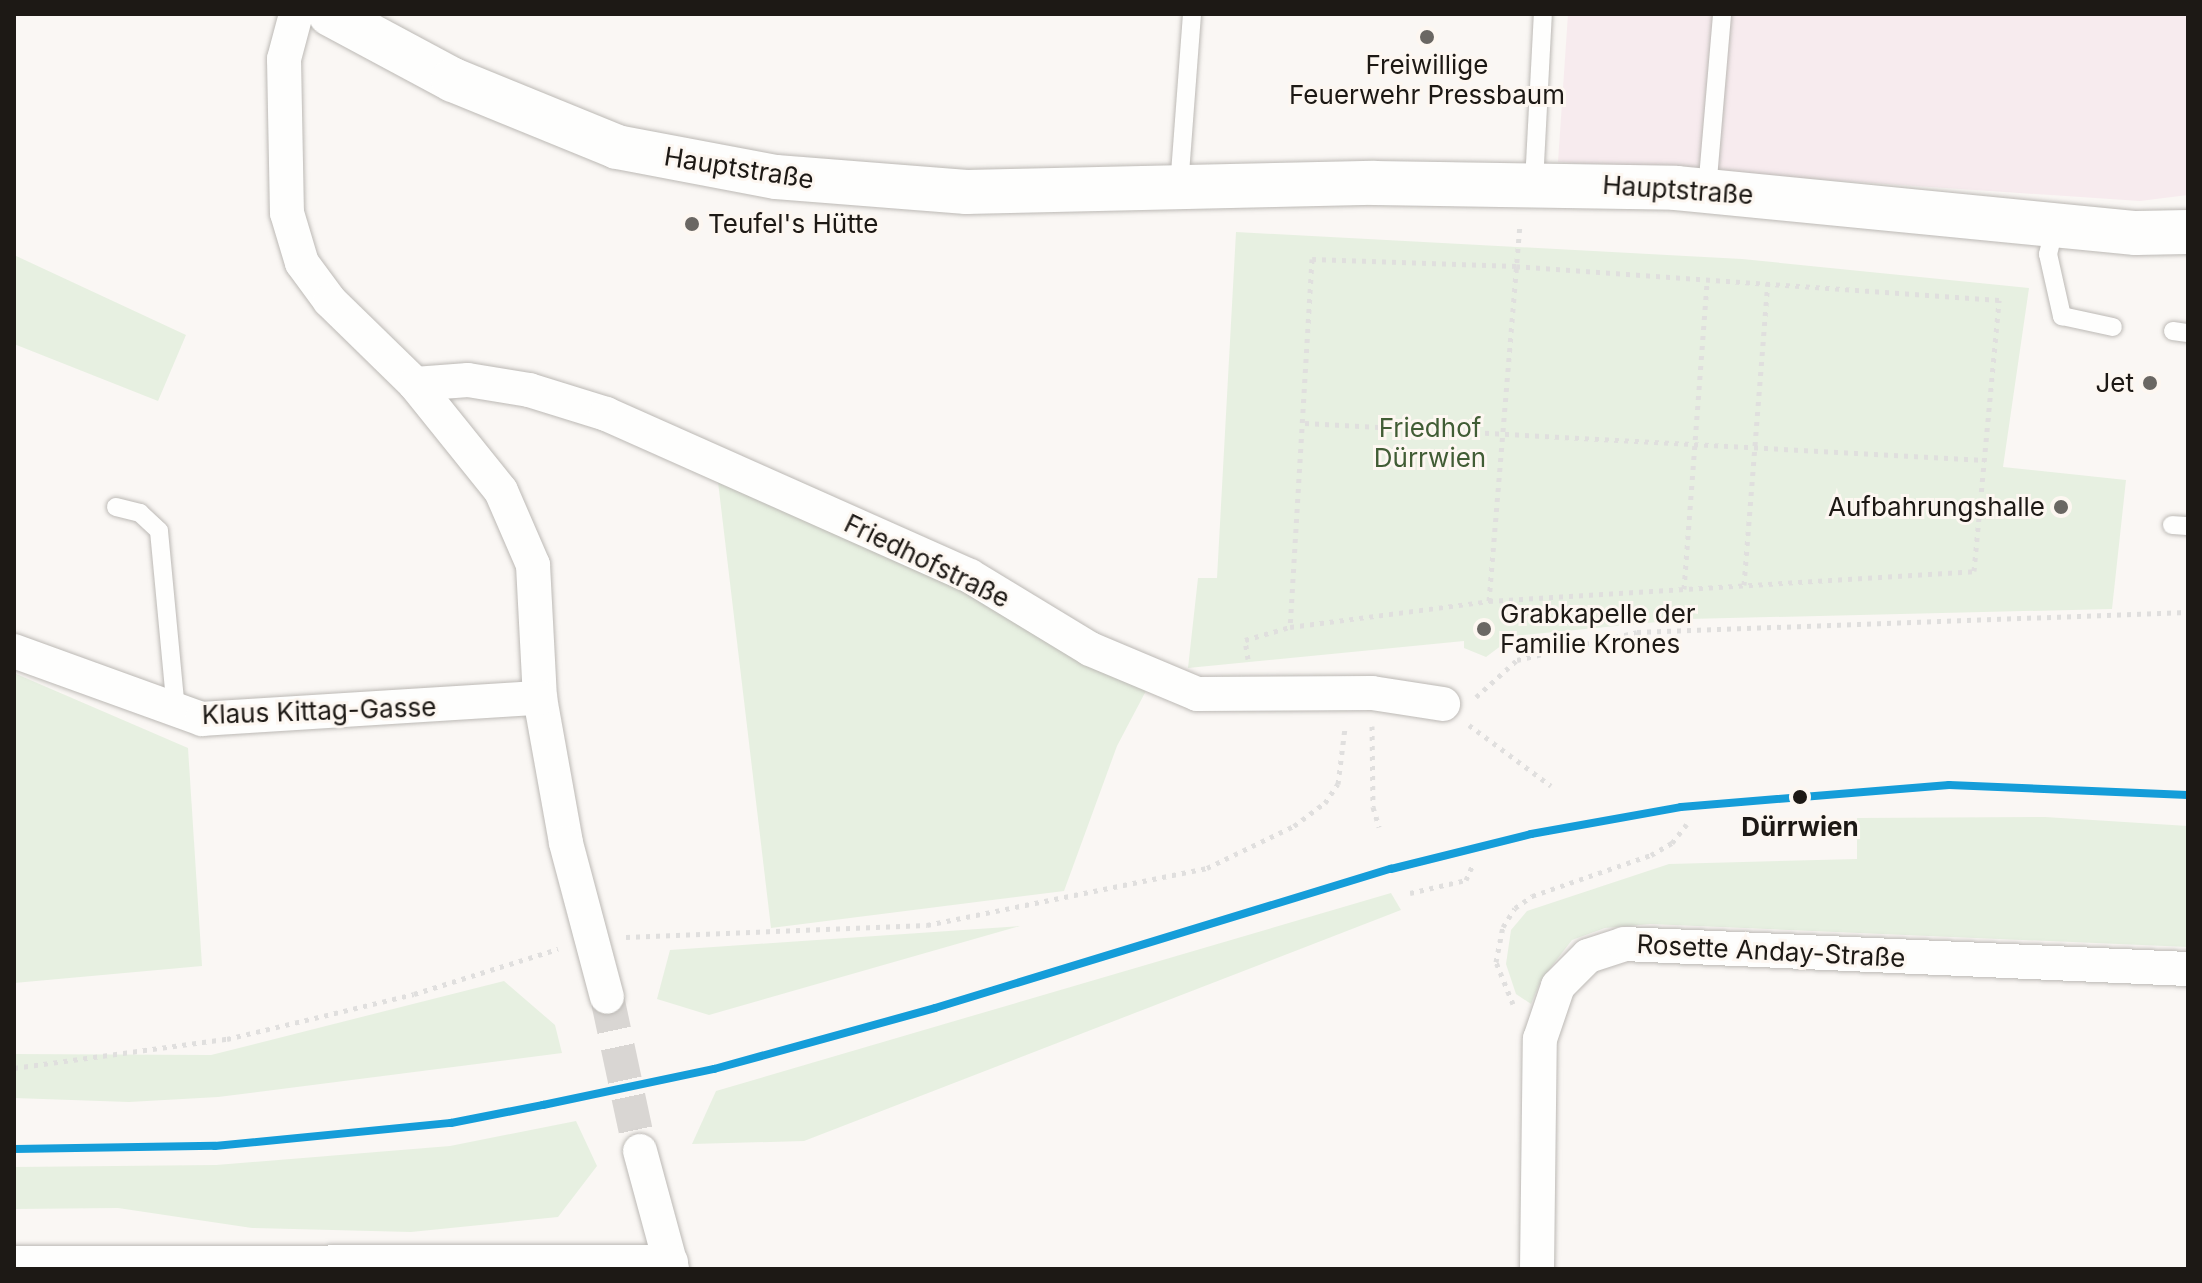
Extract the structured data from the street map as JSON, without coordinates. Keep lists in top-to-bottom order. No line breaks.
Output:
{"streets":{"main road":["Hauptstraße"],"street":["Friedhofstraße","Klaus Kittag-Gasse","Rosette Anday-Straße"]},"parks":["Friedhof Dürrwien"],"places":["Freiwillige Feuerwehr Pressbaum","Teufel's Hütte","Jet","Aufbahrungshalle","Grabkapelle der Familie Krones","Dürrwien"]}
